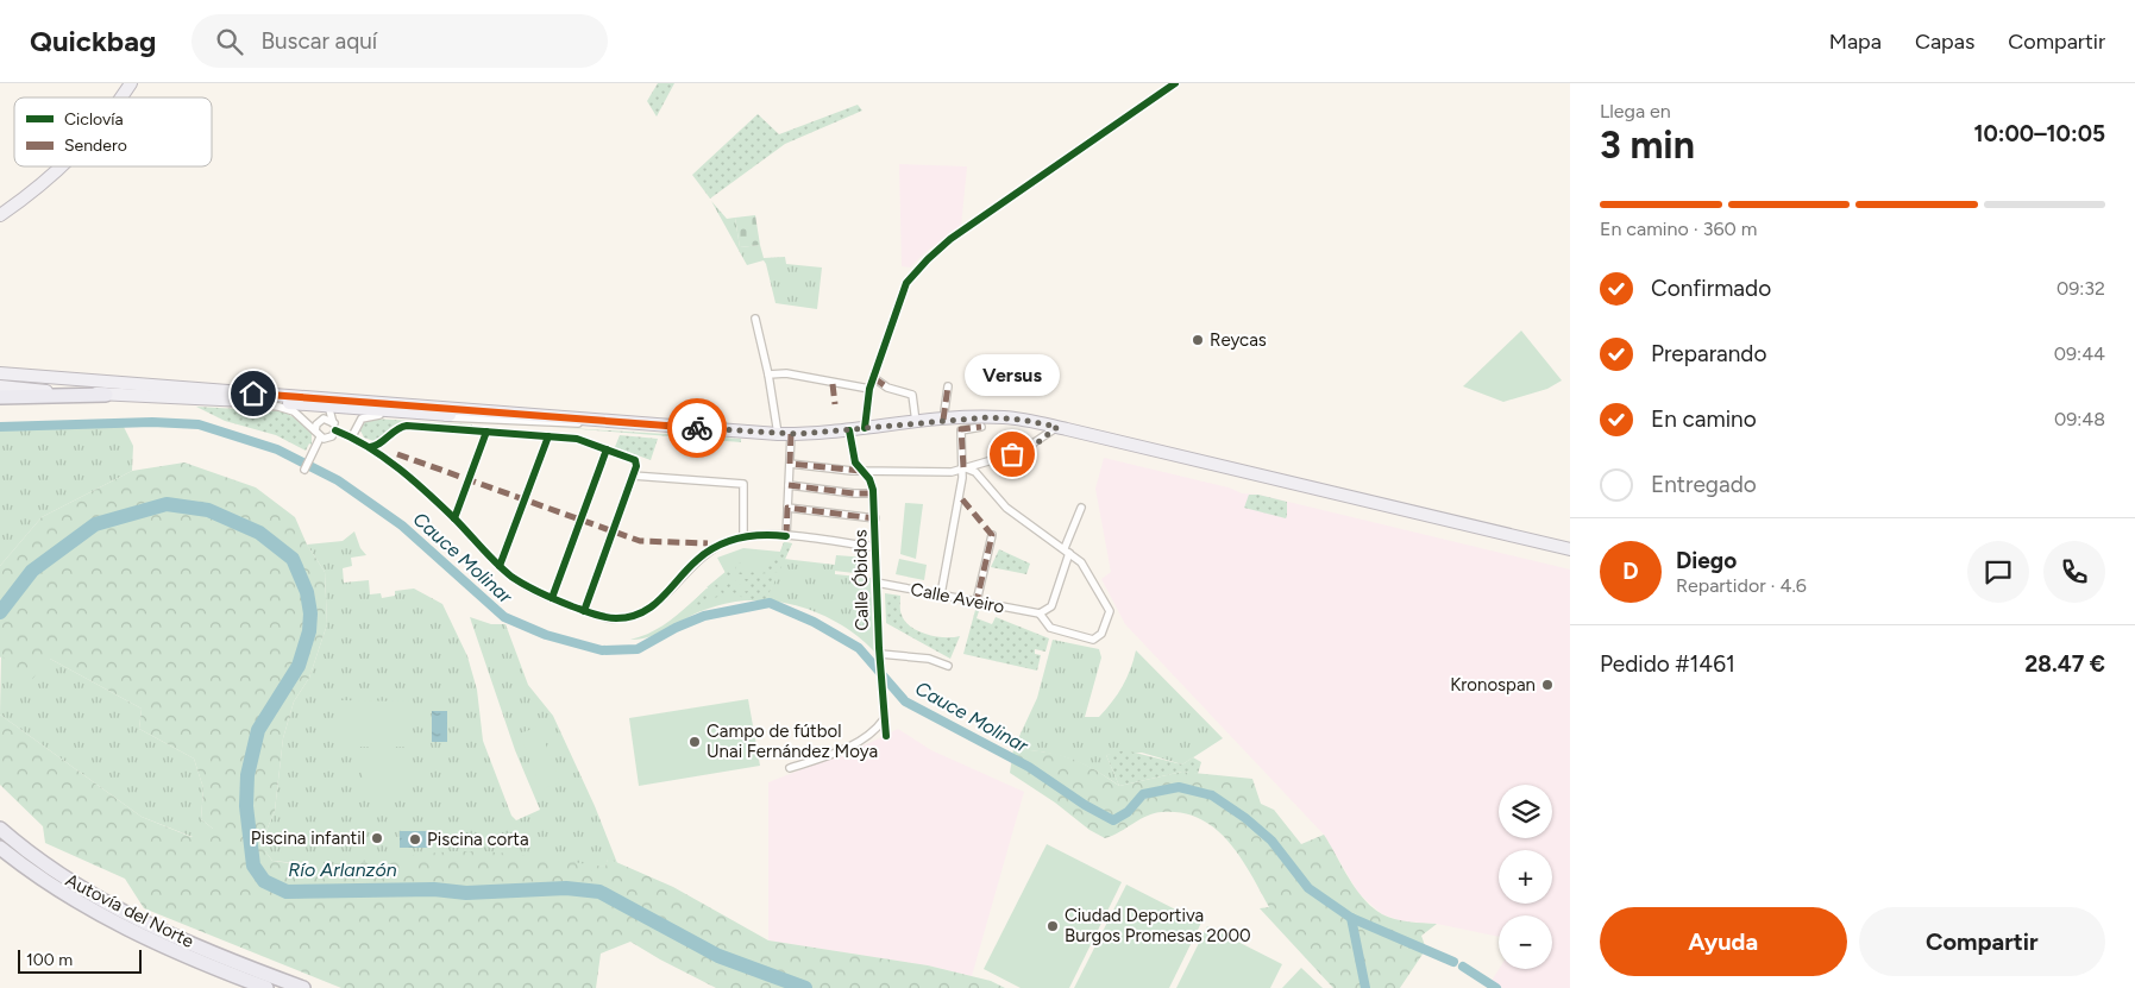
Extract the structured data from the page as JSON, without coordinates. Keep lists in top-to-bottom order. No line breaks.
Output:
{"streets":{"highway":["Autovía del Norte"],"street":["Calle Óbidos","Calle Aveiro"]},"crossings":[["Calle Óbidos","Calle Aveiro"]],"water":["Cauce Molinar","Río Arlanzón"],"places":["Reycas","Versus","Kronospan","Campo de fútbol Unai Fernández Moya","Piscina infantil","Piscina corta","Ciudad Deportiva Burgos Promesas 2000"],"legend":["Ciclovía","Sendero"],"scale_bar":"100 m","page":{"header":"Quickbag","search":"Buscar aquí","nav":["Mapa","Capas","Compartir"],"heading":["3 min","Llega en","10:00–10:05"],"panel":["Diego","Repartidor · 4.6","Pedido #1461","28.47 €"],"bar":"En camino · 360 m","list":[["Confirmado","09:32"],["Preparando","09:44"],["En camino","09:48"],"Entregado"],"bubble":"Versus","round":"D","map_buttons":["+","−"],"buttons":["Ayuda","Compartir"],"scale":"100 m"}}
